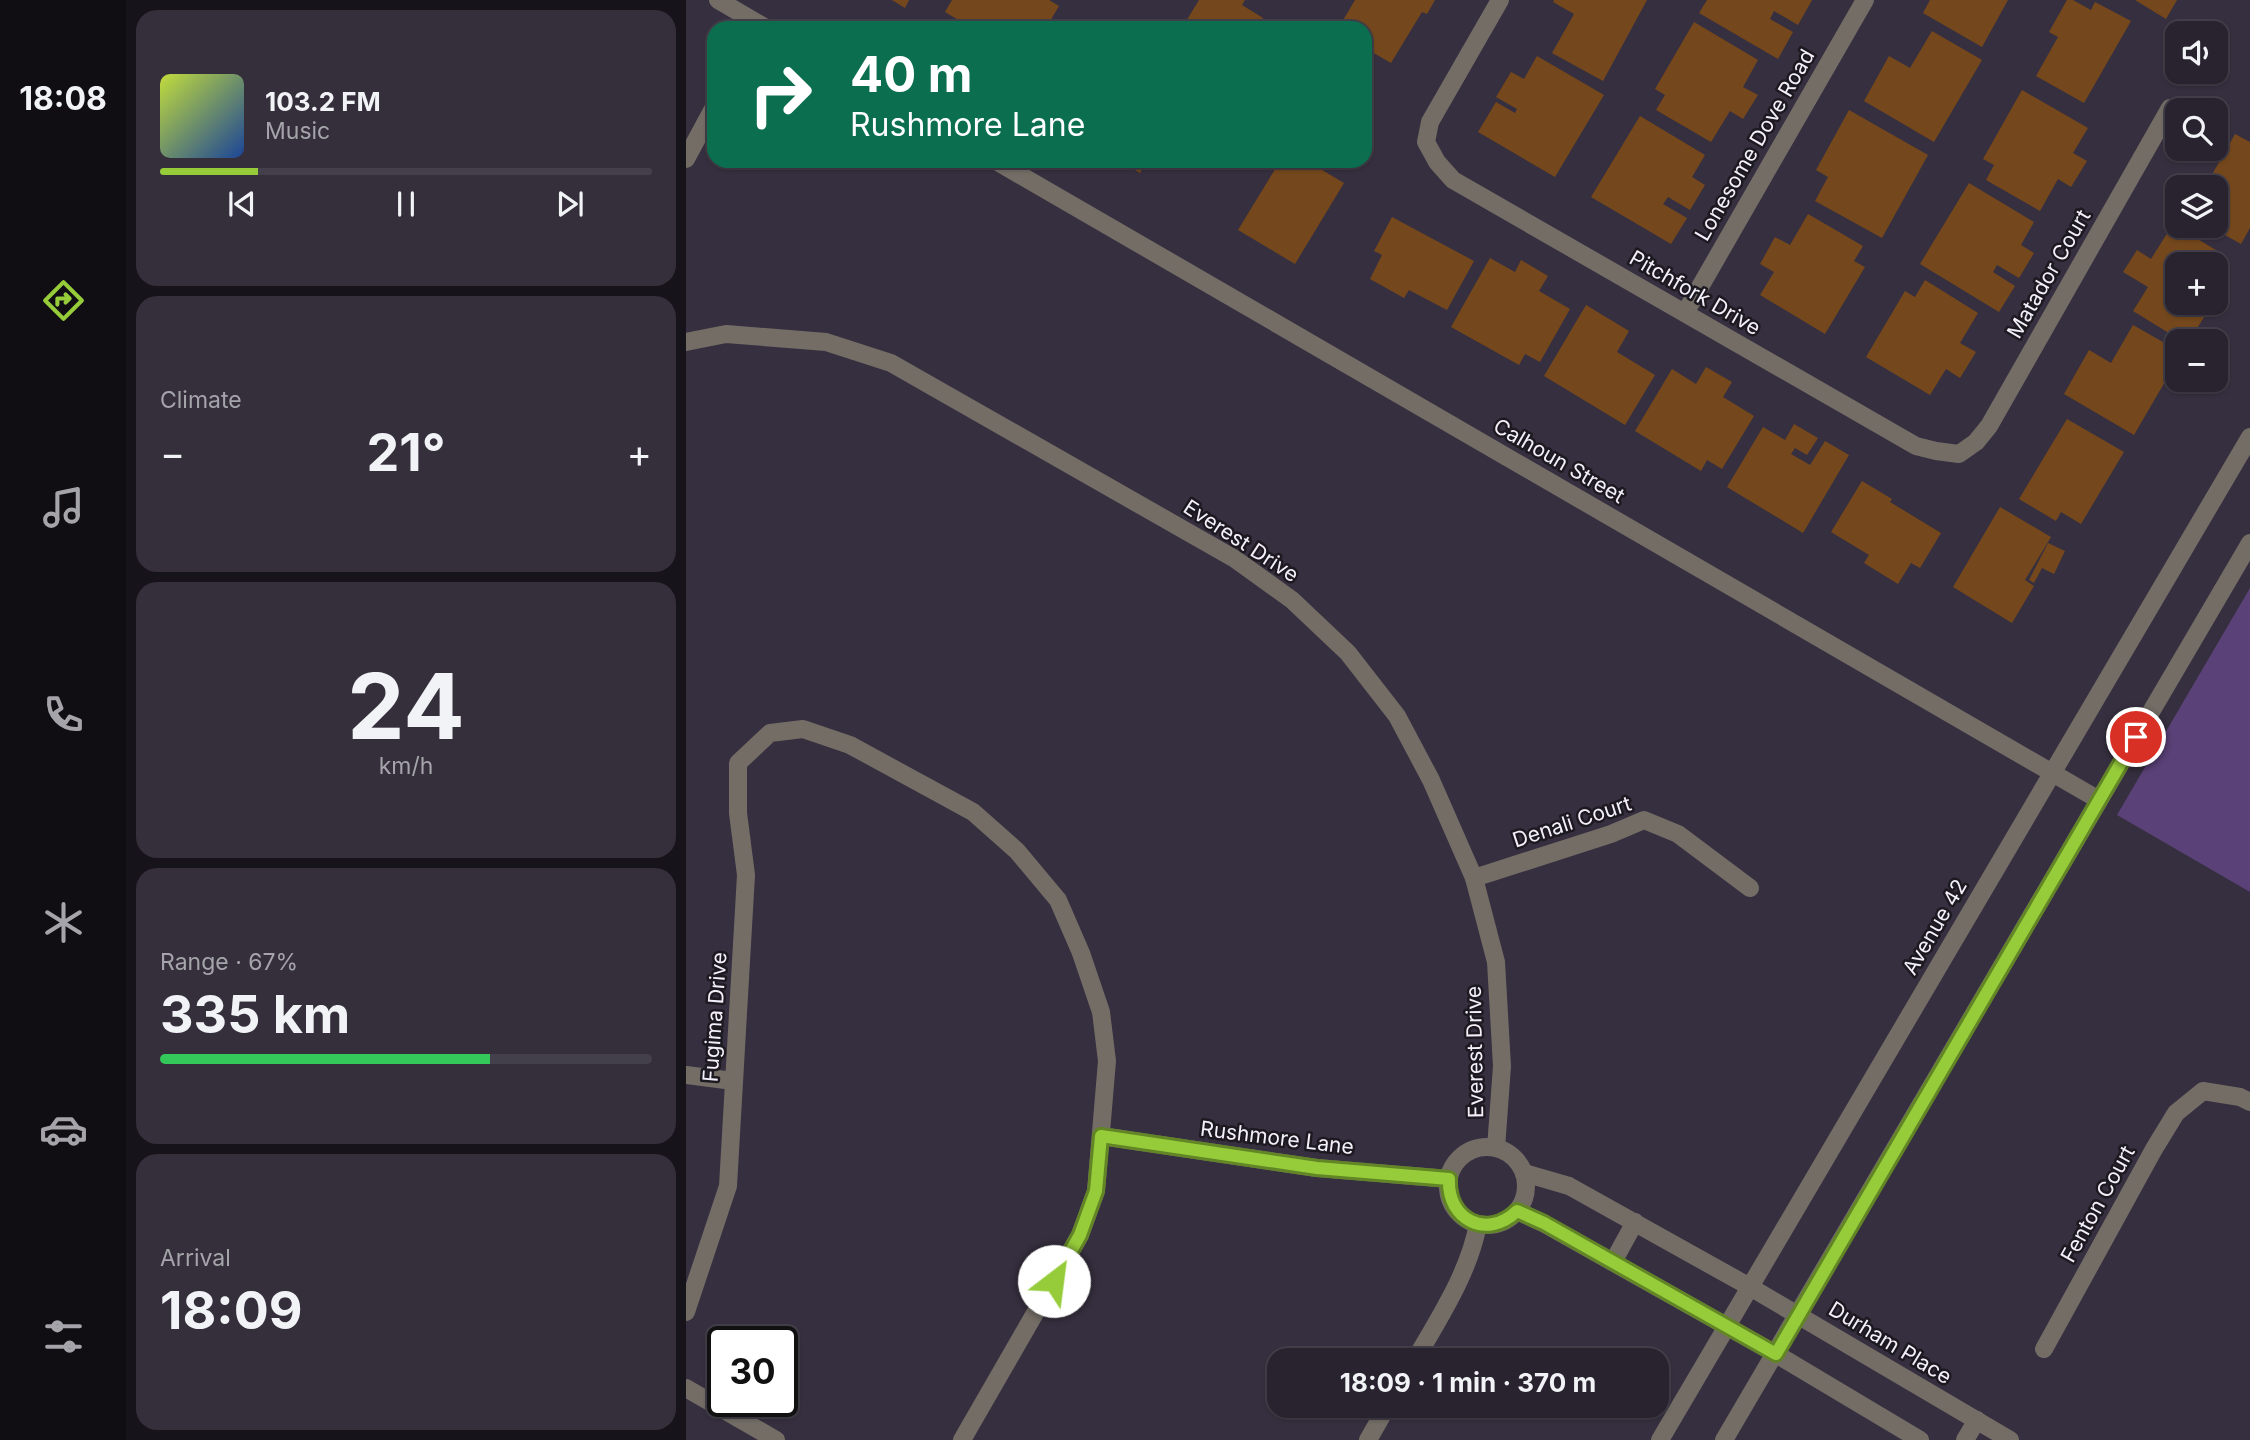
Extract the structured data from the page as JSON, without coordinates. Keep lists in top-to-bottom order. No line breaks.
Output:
{"streets":{"street":["Lonesome Dove Road","Matador Court","Pitchfork Drive","Calhoun Street","Everest Drive","Denali Court","Avenue 42","Fugima Drive","Rushmore Lane","Fenton Court","Durham Place"]},"crossings":[["Lonesome Dove Road","Pitchfork Drive"],["Matador Court","Pitchfork Drive"],["Calhoun Street","Avenue 42"],["Everest Drive","Denali Court"],["Everest Drive","Rushmore Lane"],["Everest Drive","Durham Place"],["Avenue 42","Durham Place"],["Fugima Drive","Rushmore Lane"],["Rushmore Lane","Durham Place"]],"page":{"tabs":"18:08","map_buttons":["+","−"],"turn":["40 m","Rushmore Lane"],"song":["103.2 FM","Music"],"tile":["Climate",["24","km/h"],["Range · 67%","335 km"],["Arrival","18:09"]],"heat":["−","21°","+"],"limit":"30","trip":"18:09 · 1 min · 370 m"}}
